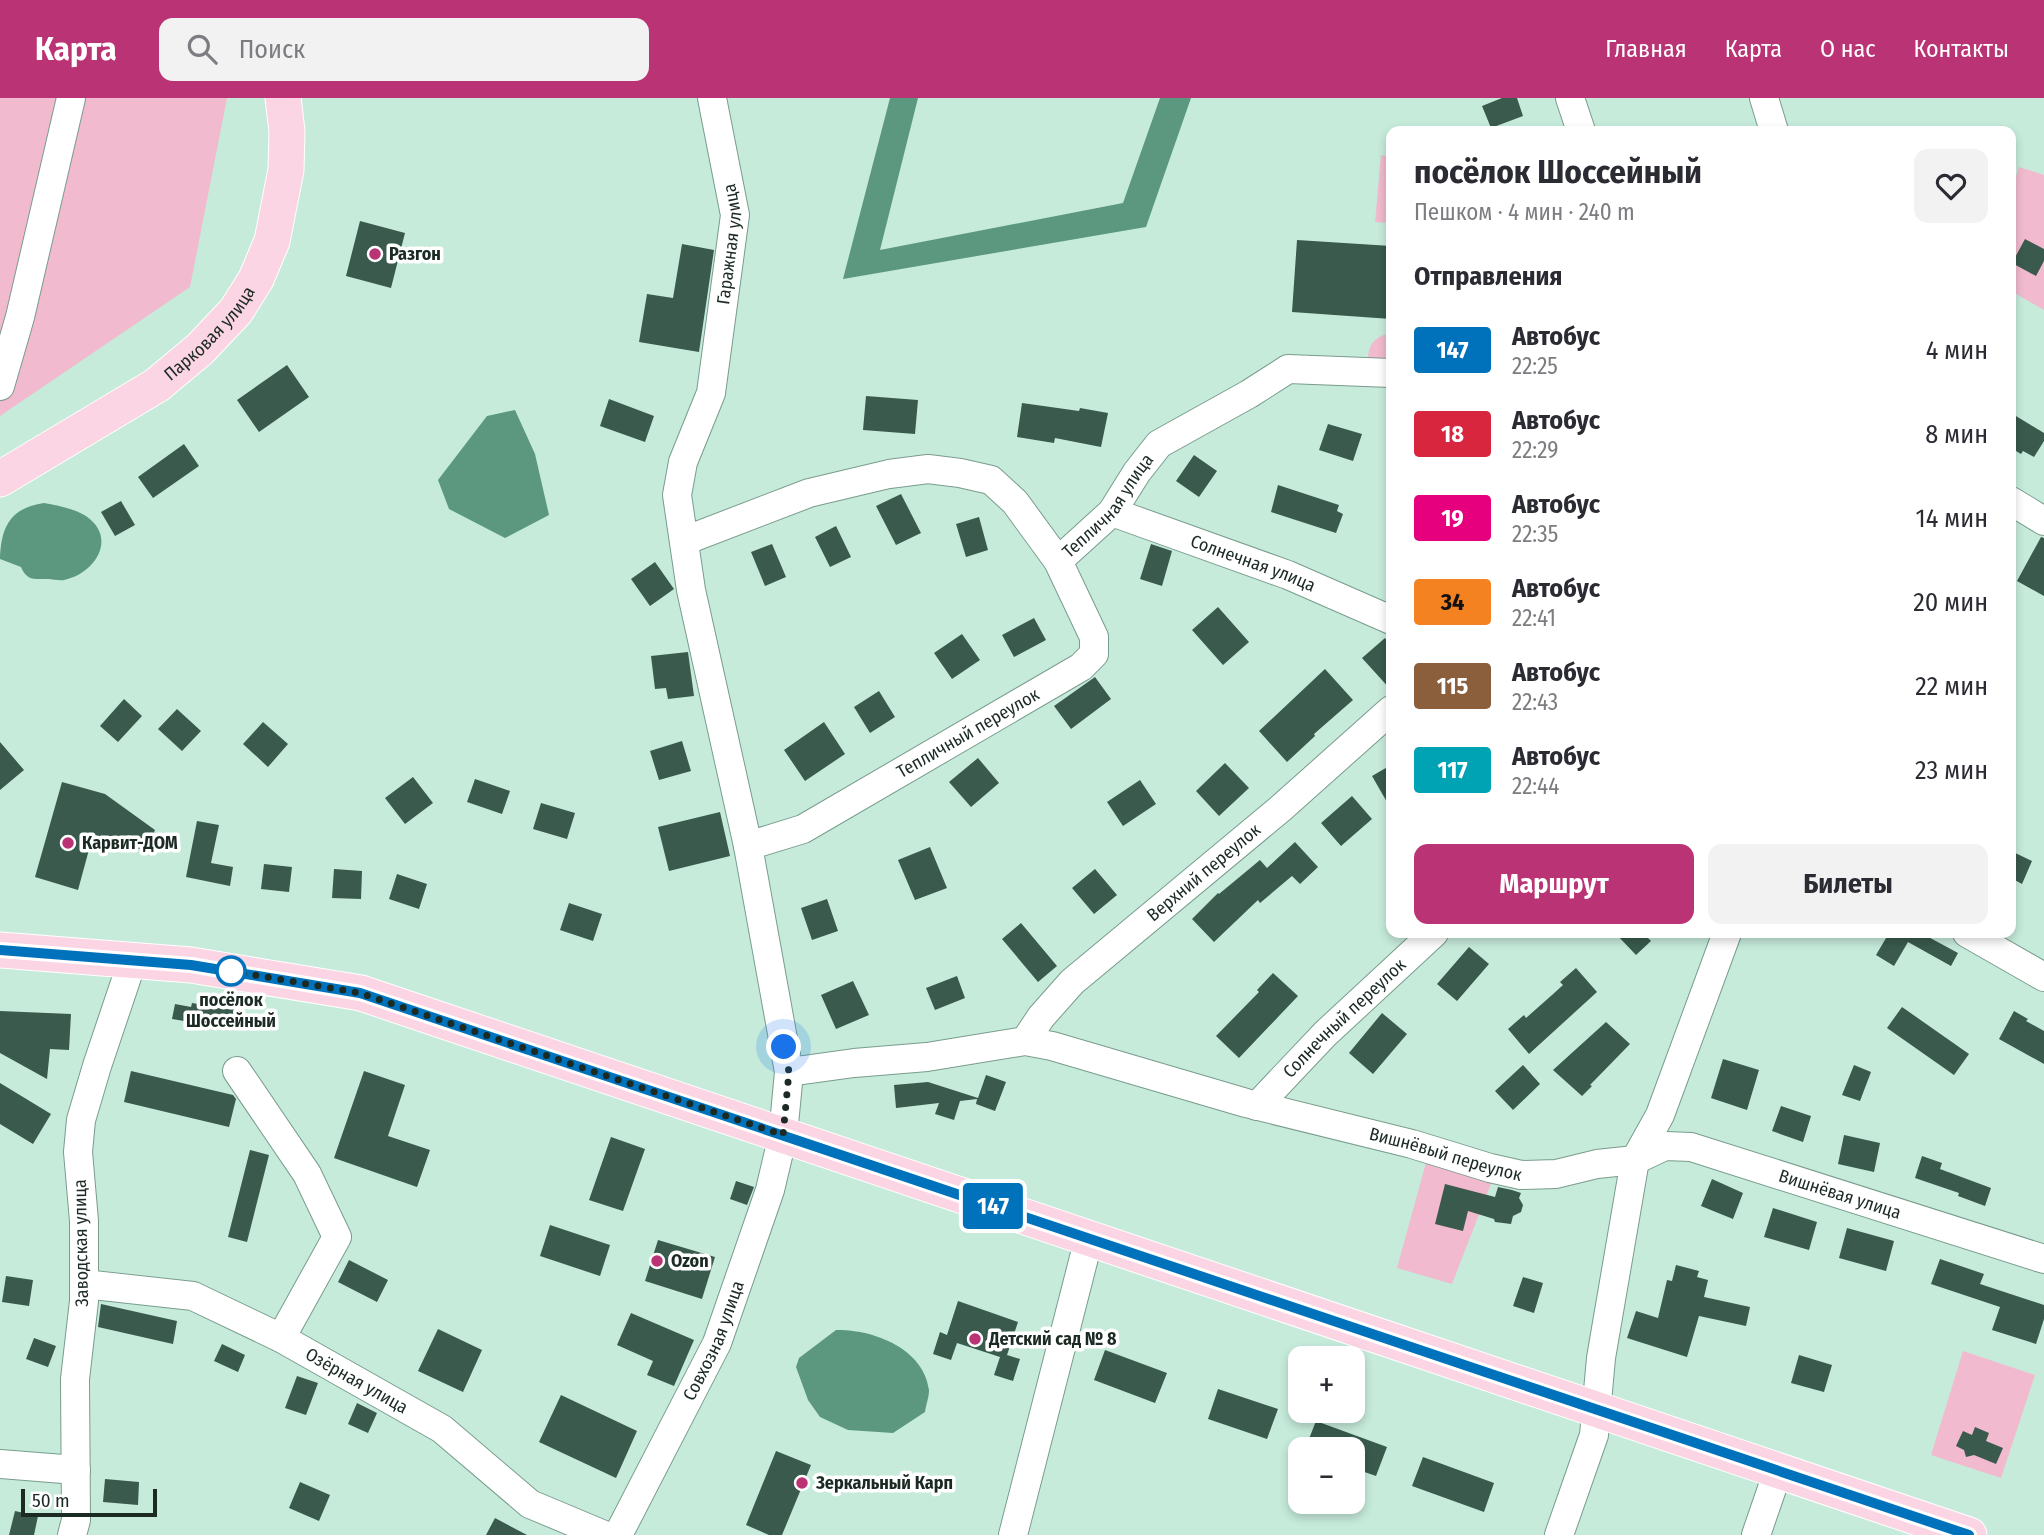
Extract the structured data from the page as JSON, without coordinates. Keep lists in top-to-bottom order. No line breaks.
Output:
{"streets":{"main road":["Парковая улица"],"street":["Гаражная улица","Тепличная улица","Солнечная улица","Тепличный переулок","Верхний переулок","Солнечный переулок","Вишнёвый переулок","Вишнёвая улица","Заводская улица","Совхозная улица","Озёрная улица"]},"crossings":[["Гаражная улица","Тепличная улица"],["Тепличная улица","Солнечная улица"],["Тепличная улица","Тепличный переулок"],["Верхний переулок","Вишнёвый переулок"],["Солнечный переулок","Вишнёвый переулок"],["Вишнёвый переулок","Вишнёвая улица"],["Заводская улица","Озёрная улица"]],"places":["Разгон","Карвит-ДОМ","посёлок Шоссейный","Ozon","Детский сад № 8","Зеркальный Карп"],"lines":["bus line 147"],"scale_bar":"50 m","page":{"header":"Карта","search":"Поиск","nav":["Главная","Карта","О нас","Контакты"],"on_map":"147","heading":[["посёлок Шоссейный","Пешком · 4 мин · 240 m"],"Отправления"],"list":[{"mark":"147","name":"Автобус","note":"22:25","value":"4 мин"},{"mark":"18","name":"Автобус","note":"22:29","value":"8 мин"},{"mark":"19","name":"Автобус","note":"22:35","value":"14 мин"},{"mark":"34","name":"Автобус","note":"22:41","value":"20 мин"},{"mark":"115","name":"Автобус","note":"22:43","value":"22 мин"},{"mark":"117","name":"Автобус","note":"22:44","value":"23 мин"}],"buttons":["Маршрут","Билеты"],"map_buttons":["+","−"],"scale":"50 m"}}
